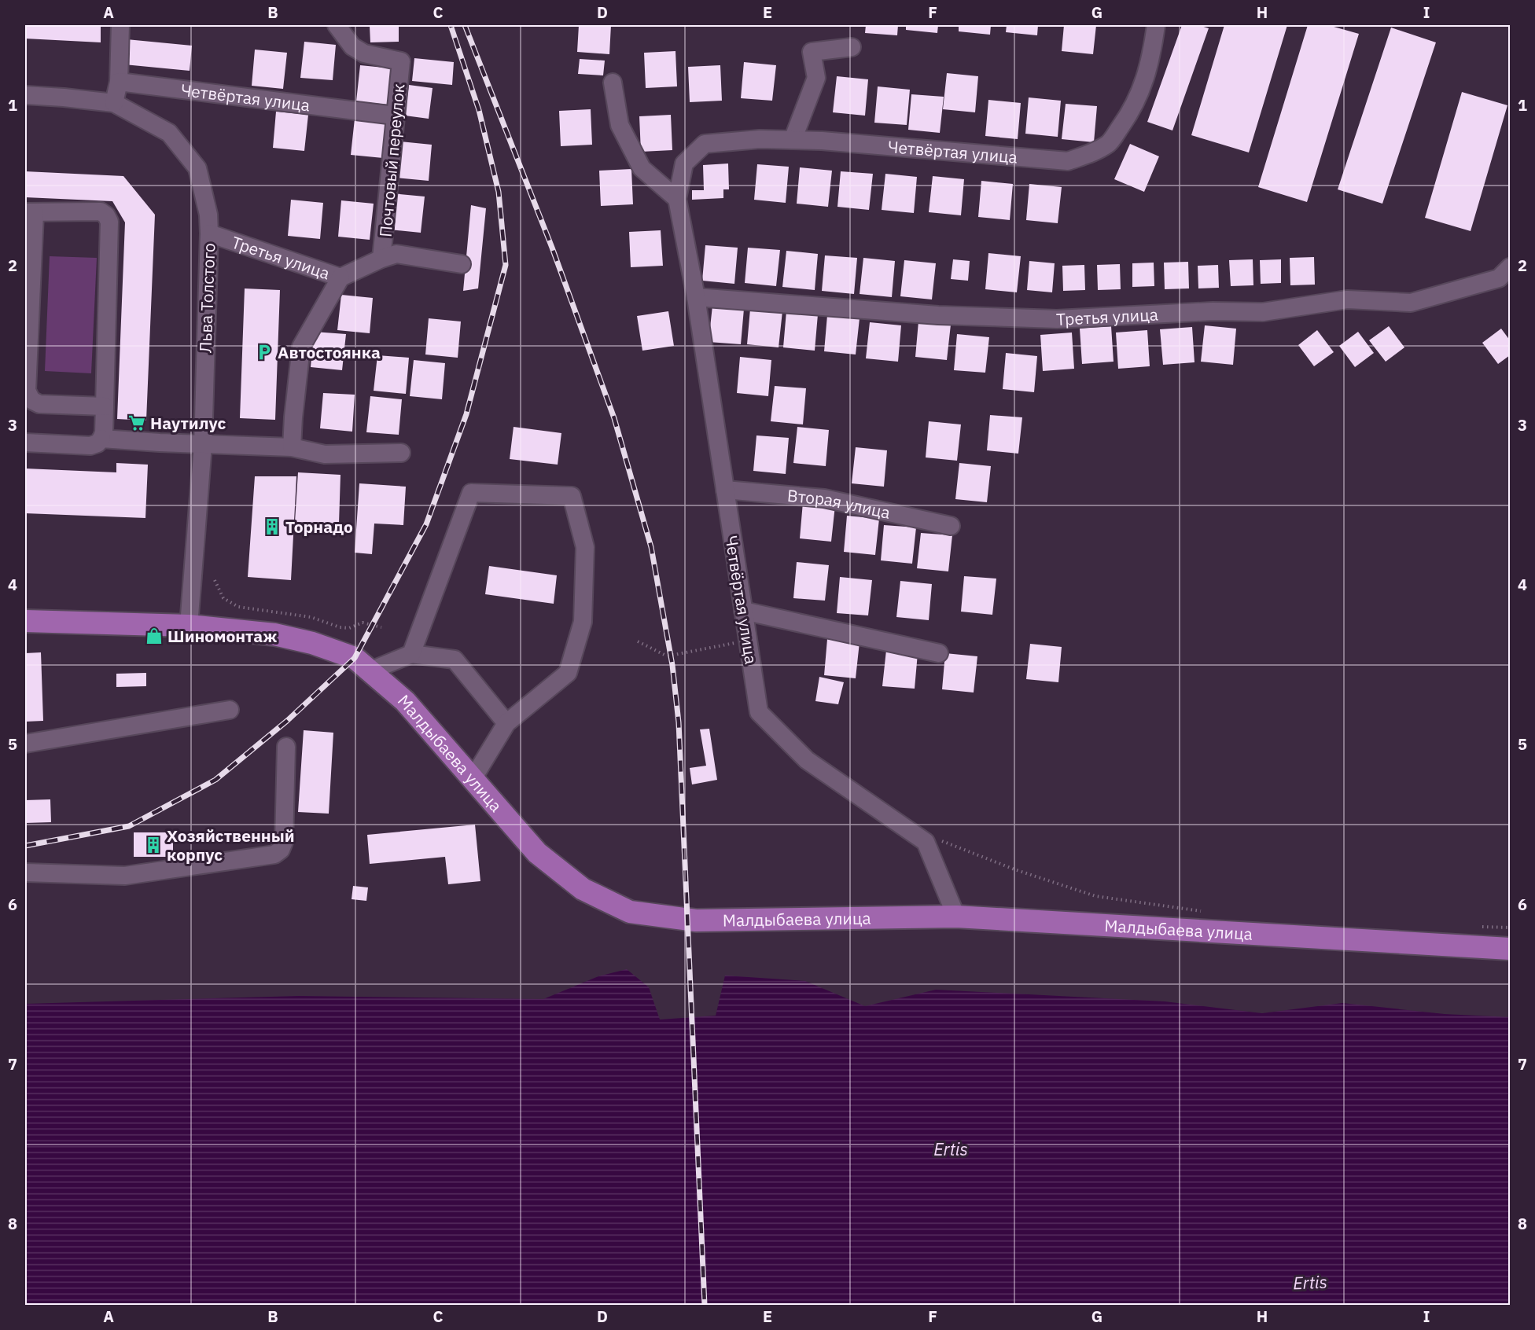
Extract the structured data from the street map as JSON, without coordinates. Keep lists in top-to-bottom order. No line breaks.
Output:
{"streets":{"main road":["Малдыбаева улица"],"street":["Четвёртая улица","Почтовый переулок","Третья улица","Льва Толстого","Вторая улица"]},"crossings":[["Четвёртая улица","Почтовый переулок"],["Четвёртая улица","Третья улица"],["Четвёртая улица","Вторая улица"],["Четвёртая улица","Малдыбаева улица"],["Почтовый переулок","Третья улица"],["Третья улица","Льва Толстого"],["Льва Толстого","Малдыбаева улица"]],"water":["Ertis"],"places":{"parking":["Автостоянка"],"supermarket":["Наутилус"],"building":["Торнадо","Хозяйственный корпус"],"shop":["Шиномонтаж"]},"grid":{"columns":["A","B","C","D","E","F","G","H","I"],"rows":["1","2","3","4","5","6","7","8"]}}
